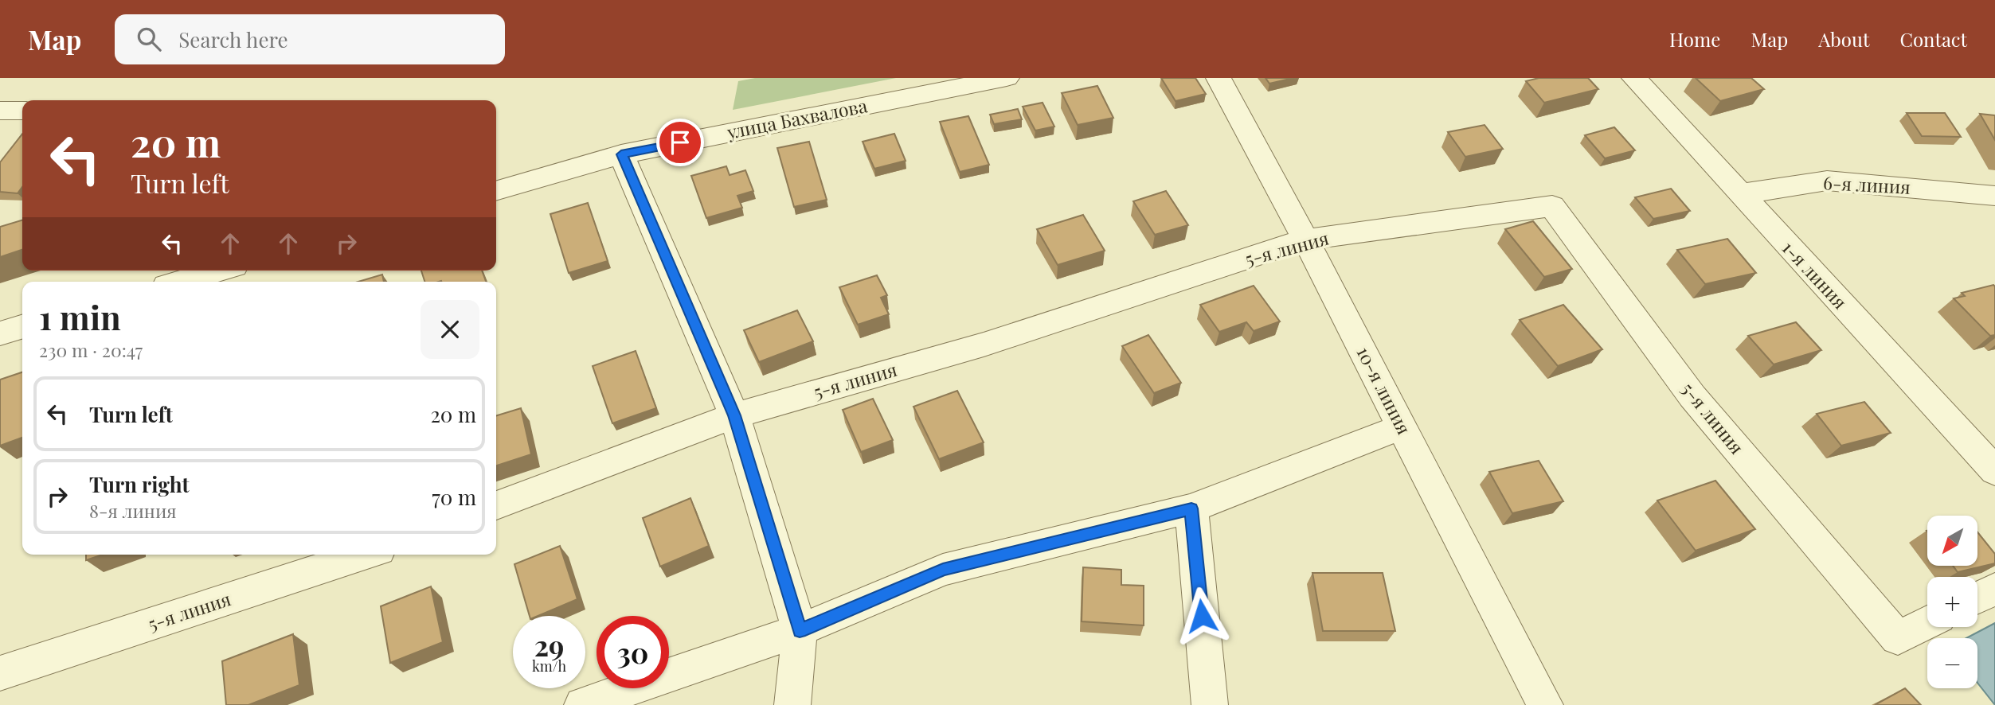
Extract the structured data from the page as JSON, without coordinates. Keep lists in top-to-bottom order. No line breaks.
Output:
{"streets":{"street":["улица Бахвалова","6-я линия","5-я линия","1-я линия","10-я линия"]},"crossings":[["6-я линия","1-я линия"],["5-я линия","10-я линия"]],"north":"bottom left","page":{"header":"Map","search":"Search here","nav":["Home","Map","About","Contact"],"turn":["20 m","Turn left"],"heading":["1 min","230 m · 20:47"],"list":[{"name":"Turn left","value":"20 m"},{"name":"Turn right","note":"8-я линия","value":"70 m"}],"map_buttons":["+","−"],"speed":"29 km/h","limit":"30"}}
